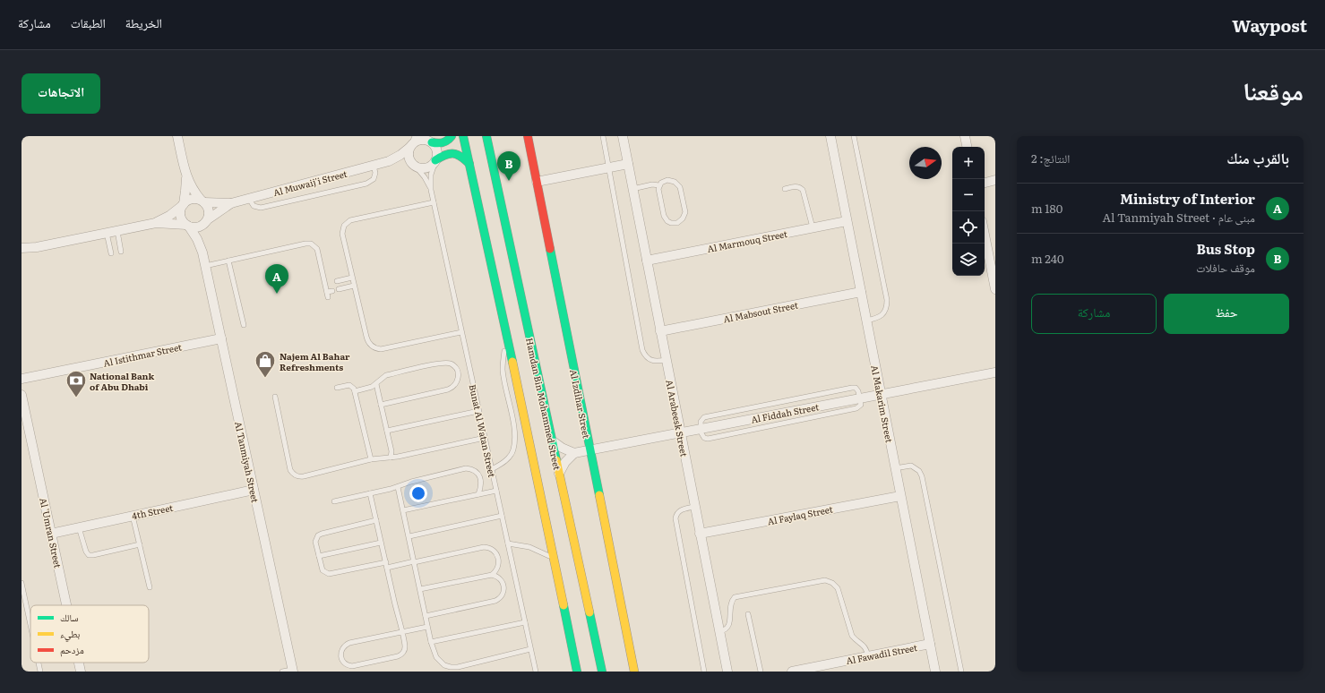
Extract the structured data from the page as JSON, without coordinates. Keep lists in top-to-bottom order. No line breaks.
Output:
{"streets":{"main road":["Hamdan Bin Mohammed Street","Al Izdihar Street"],"street":["Al Muwaij'i Street","Al Marmouq Street","Al Mabsout Street","Al Istithmar Street","Al Makarim Street","Al Fiddah Street","Al Arabeesk Street","Al Tanmiyah Street","4th Street","Al Faylaq Street","Al 'Umran Street","Al Fawadil Street"],"lane":["Bunat Al Watan Street"]},"crossings":[["Al Muwaij'i Street","Bunat Al Watan Street"],["Al Muwaij'i Street","Al Tanmiyah Street"],["Al Marmouq Street","Al Makarim Street"],["Al Marmouq Street","Al Arabeesk Street"],["Al Mabsout Street","Al Makarim Street"],["Al Mabsout Street","Al Arabeesk Street"],["Al Istithmar Street","Al Tanmiyah Street"],["Al Izdihar Street","Al Fiddah Street"],["Al Makarim Street","Al Fiddah Street"],["Al Makarim Street","Al Faylaq Street"],["Al Makarim Street","Al Fawadil Street"],["Al Fiddah Street","Al Arabeesk Street"],["Al Arabeesk Street","Al Faylaq Street"],["Al Tanmiyah Street","4th Street"],["4th Street","Al 'Umran Street"]],"places":{"shop":["Najem Al Bahar Refreshments"],"bank":["National Bank of Abu Dhabi"]},"legend":["سالك","بطيء","مزدحم"],"north":"right","page":{"header":"Waypost","nav":["الخريطة","الطبقات","مشاركة"],"title":"موقعنا","buttons":["الاتجاهات",["حفظ","مشاركة"]],"heading":["بالقرب منك","النتائج: 2"],"map_buttons":["+","−"],"pins":["B","A"],"list":[{"mark":"A","name":"Ministry of Interior","note":"مبنى عام · Al Tanmiyah Street","value":"180 m"},{"mark":"B","name":"Bus Stop","note":"موقف حافلات","value":"240 m"}]}}
